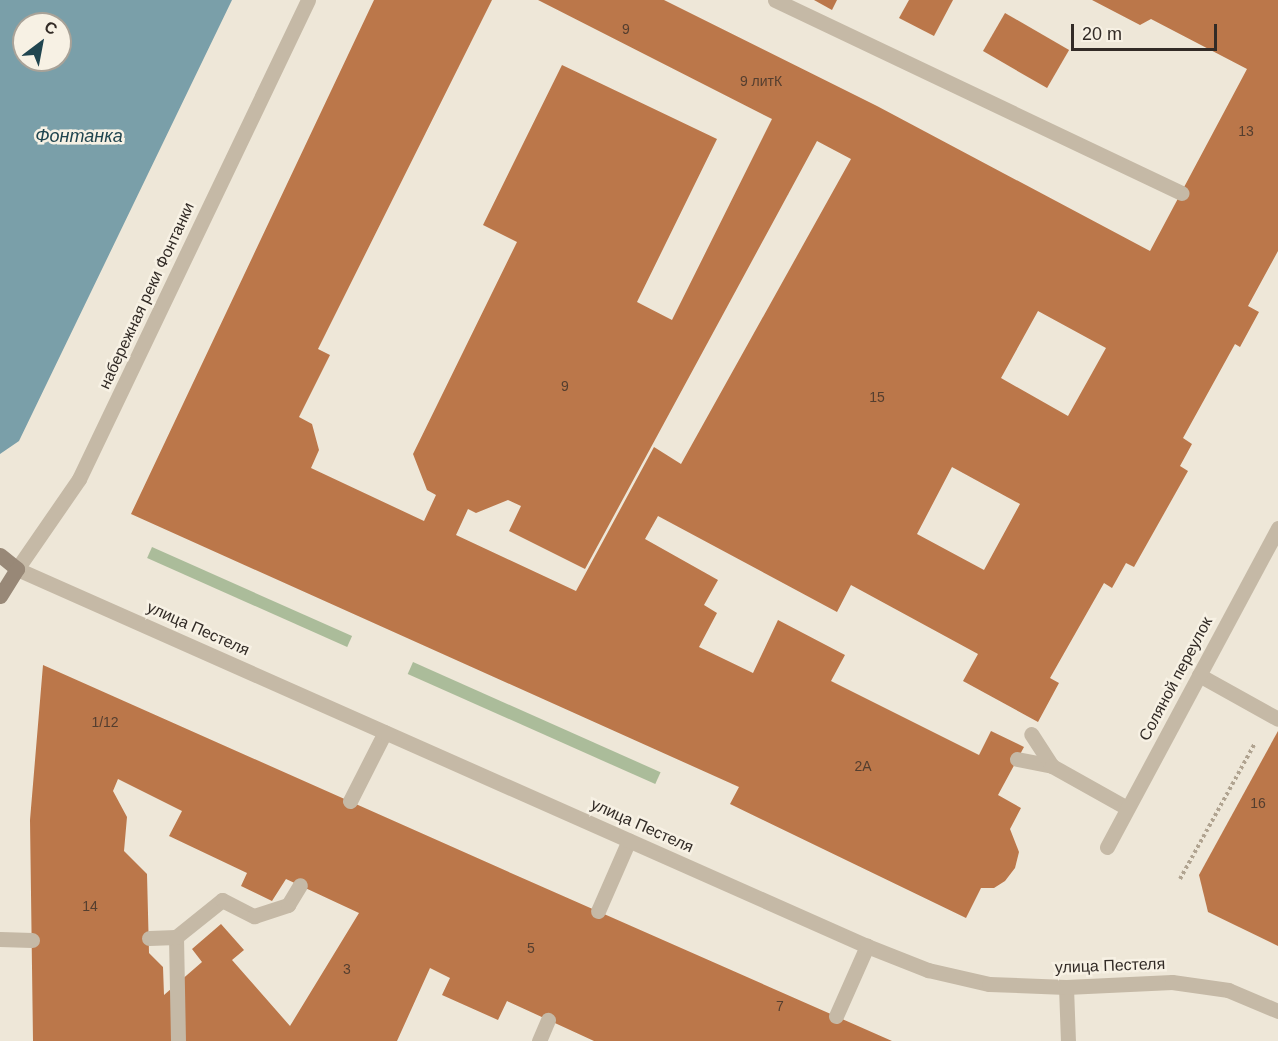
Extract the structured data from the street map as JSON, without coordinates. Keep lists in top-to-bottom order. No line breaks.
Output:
{"streets":{"main road":["набережная реки Фонтанки","улица Пестеля"],"street":["Соляной переулок"]},"crossings":[["набережная реки Фонтанки","улица Пестеля"]],"water":["Фонтанка"],"house_numbers":["9","9 литК","13","9","15","1/12","2А","16","14","5","3","7"],"scale_bar":"20 m","north":"top right"}
